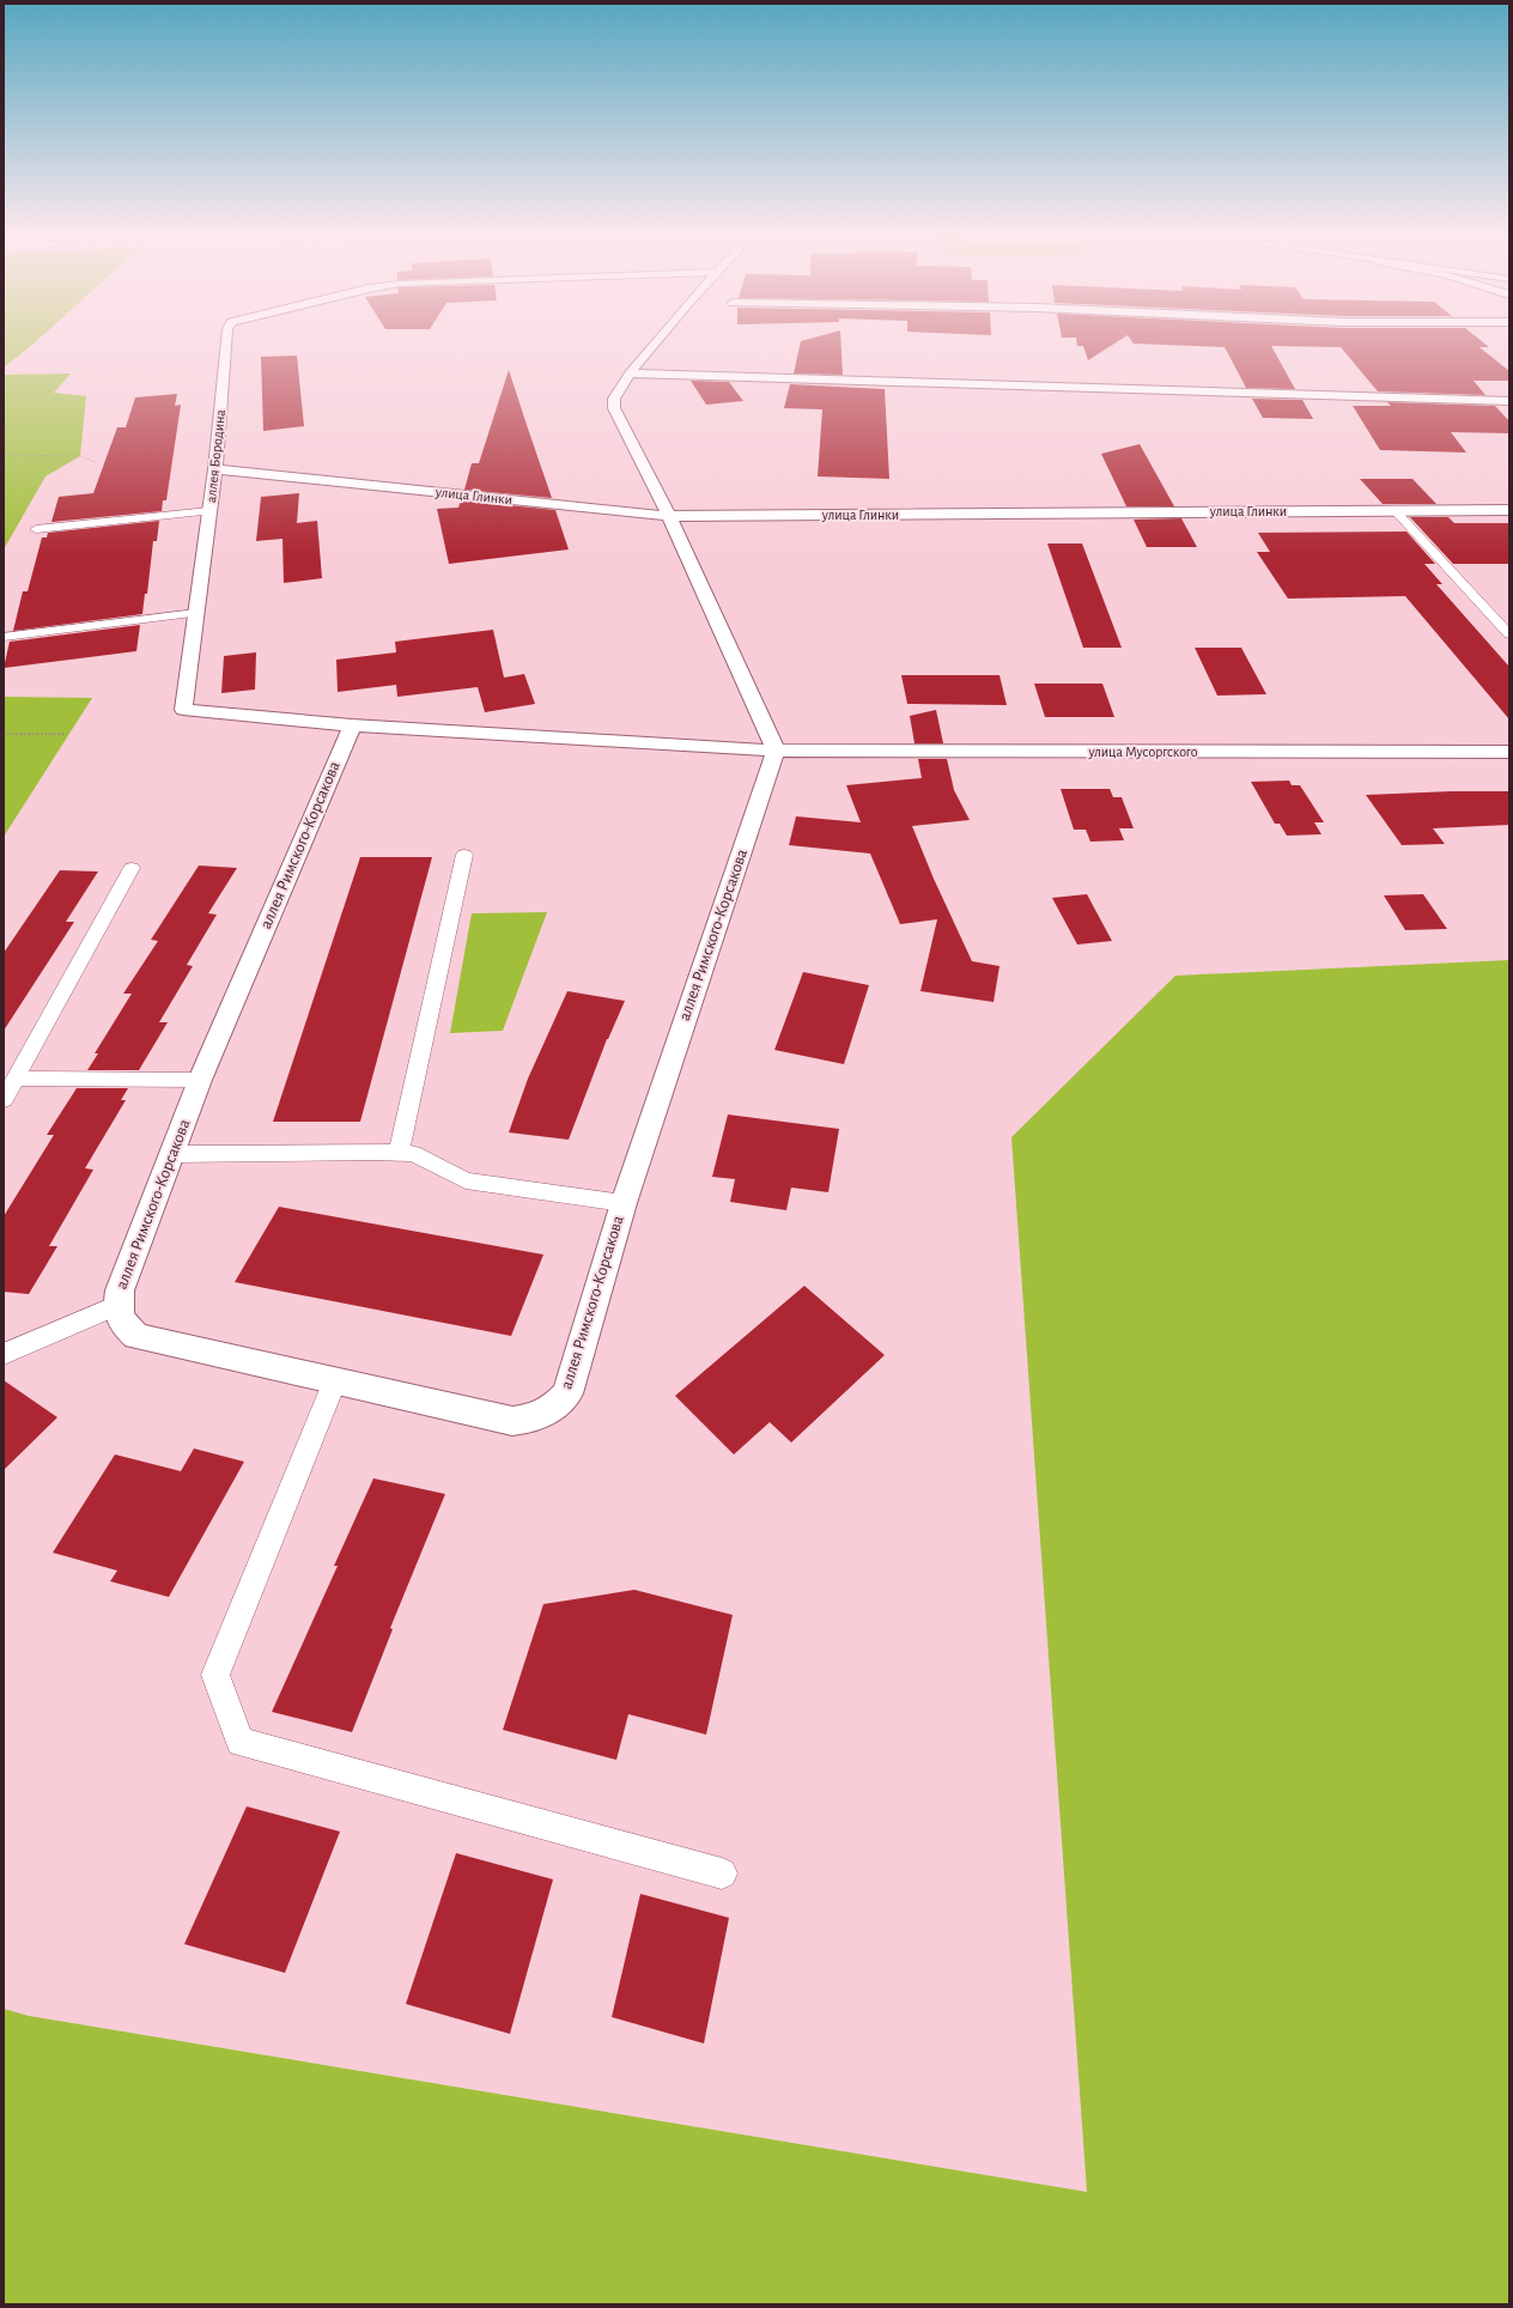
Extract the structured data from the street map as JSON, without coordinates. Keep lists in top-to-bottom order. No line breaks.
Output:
{"streets":{"street":["аллея Бородина","улица Глинки","улица Мусоргского","аллея Римского-Корсакова"]},"crossings":[["аллея Бородина","улица Глинки"],["аллея Бородина","аллея Римского-Корсакова"],["улица Мусоргского","аллея Римского-Корсакова"]]}
